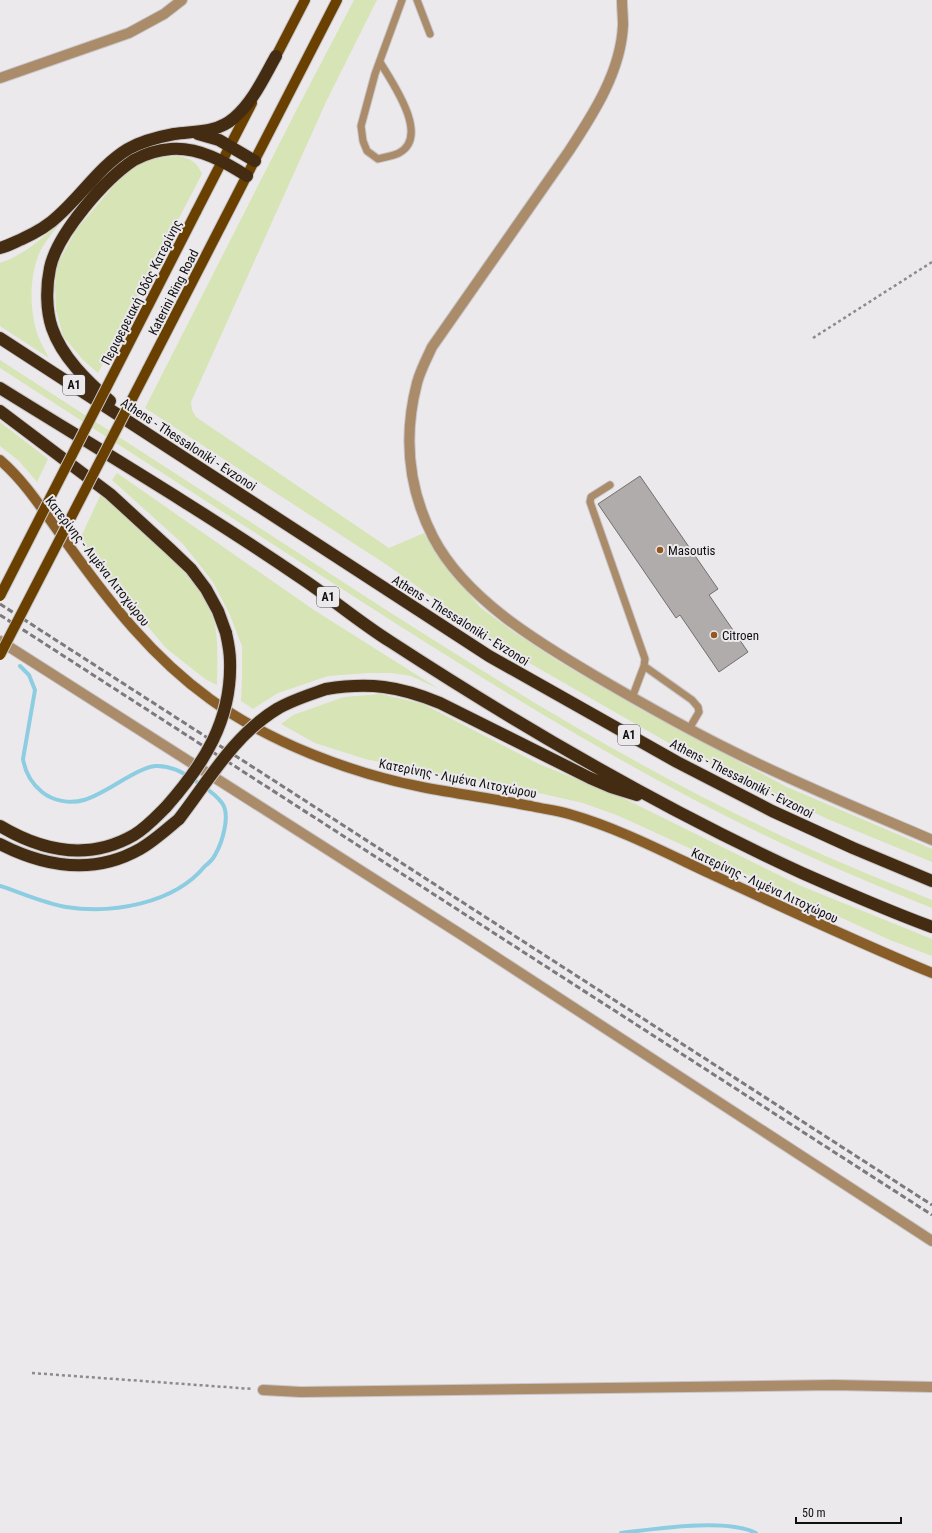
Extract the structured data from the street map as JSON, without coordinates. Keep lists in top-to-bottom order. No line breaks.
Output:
{"streets":{"highway":["Α1","Athens - Thessaloniki - Evzonoi"],"main road":["Περιφερειακή Οδός Κατερίνης","Κατερίνης - Λιμένα Λιτοχώρου"]},"places":["Masoutis","Citroen"],"scale_bar":"50 m"}
